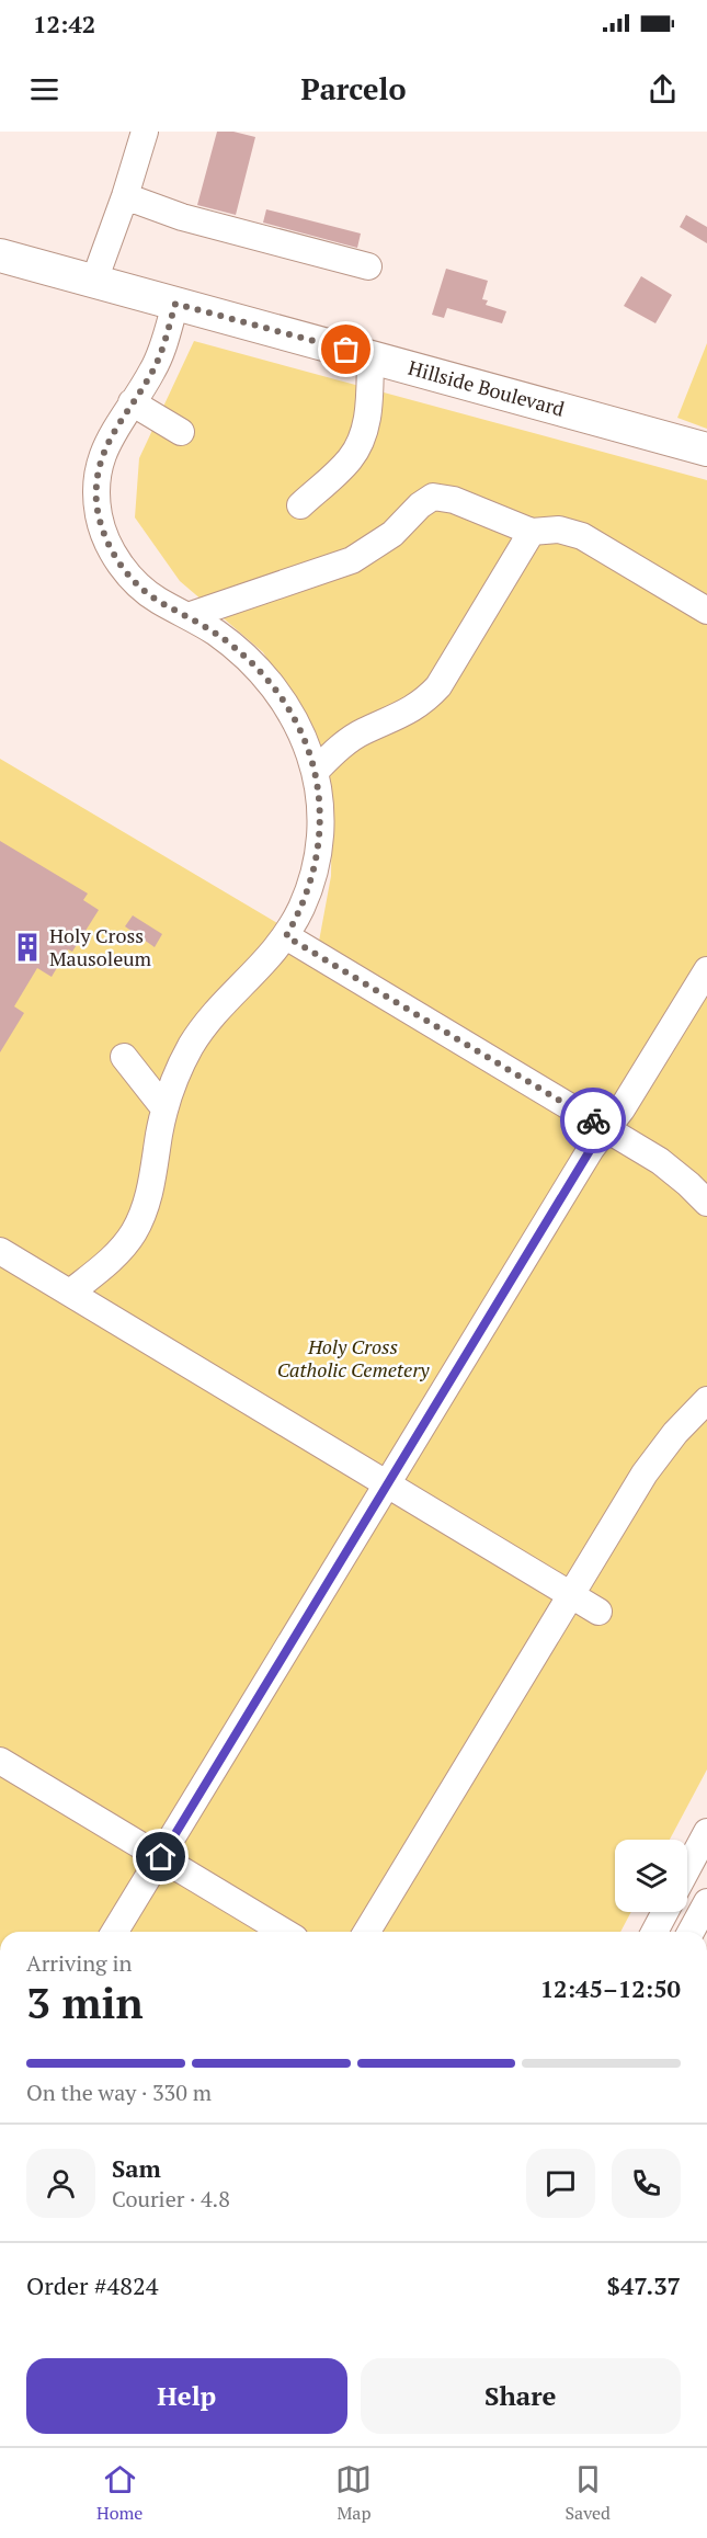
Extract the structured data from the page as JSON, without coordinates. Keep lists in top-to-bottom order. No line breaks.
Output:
{"streets":{"main road":["Hillside Boulevard"]},"parks":["Holy Cross Catholic Cemetery"],"places":{"building":["Holy Cross Mausoleum"]},"page":{"status":"12:42","header":"Parcelo","heading":["3 min","Arriving in","12:45–12:50"],"panel":["Sam","Courier · 4.8","Order #4824","$47.37"],"bar":"On the way · 330 m","buttons":["Help","Share"],"tabs":["Home","Map","Saved"]}}
